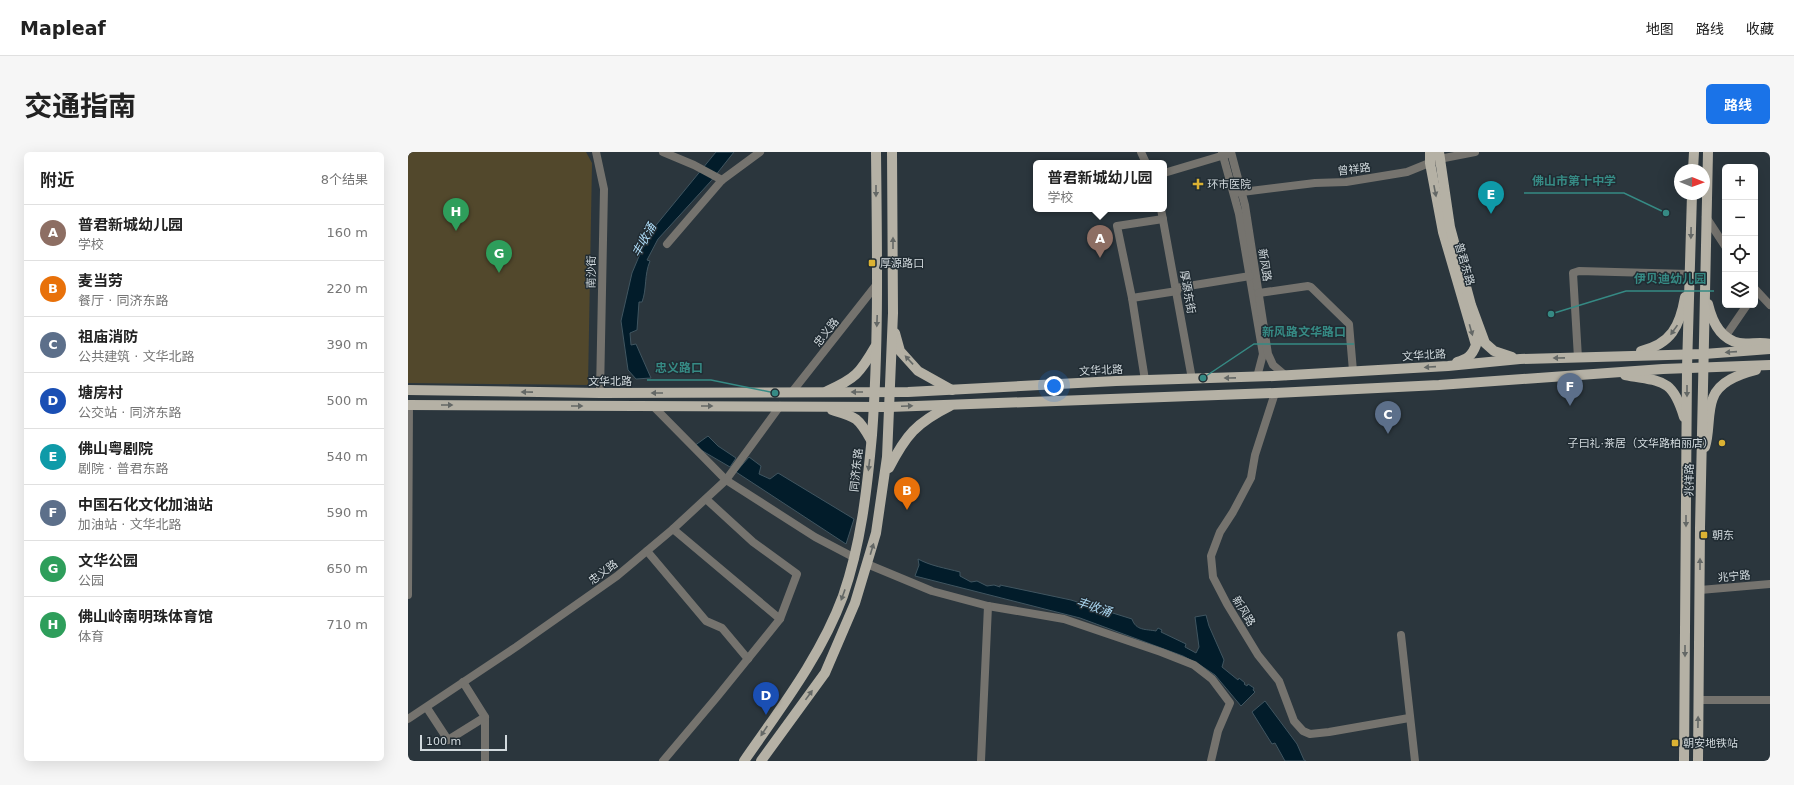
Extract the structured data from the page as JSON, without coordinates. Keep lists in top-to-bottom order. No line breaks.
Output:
{"streets":{"main road":["普君东路","文华北路","同济东路","兆祥路"],"street":["曾祥路","新风路","南沙街","厚源东街","忠义路","兆宁路"]},"crossings":[["曾祥路","普君东路"],["曾祥路","新风路"],["新风路","文华北路"],["南沙街","文华北路"],["厚源东街","文华北路"],["忠义路","文华北路"],["忠义路","同济东路"],["文华北路","同济东路"],["文华北路","兆祥路"],["兆祥路","兆宁路"]],"water":["丰收涌"],"places":{"health":["环市医院"],"other":["佛山市第十中学","伊贝迪幼儿园","新风路文华路口","忠义路口","子曰礼·茶居（文华路柏丽店）"],"transit":["厚源路口","朝东","朝安地铁站"]},"scale_bar":"100 m","north":"right","page":{"header":"Mapleaf","nav":["地图","路线","收藏"],"title":"交通指南","buttons":"路线","heading":["附近","8个结果"],"popup":["普君新城幼儿园","学校"],"map_buttons":["+","−"],"pins":["E","H","A","G","F","C","B","D"],"list":[{"mark":"A","name":"普君新城幼儿园","note":"学校","value":"160 m"},{"mark":"B","name":"麦当劳","note":"餐厅 · 同济东路","value":"220 m"},{"mark":"C","name":"祖庙消防","note":"公共建筑 · 文华北路","value":"390 m"},{"mark":"D","name":"塘房村","note":"公交站 · 同济东路","value":"500 m"},{"mark":"E","name":"佛山粤剧院","note":"剧院 · 普君东路","value":"540 m"},{"mark":"F","name":"中国石化文化加油站","note":"加油站 · 文华北路","value":"590 m"},{"mark":"G","name":"文华公园","note":"公园","value":"650 m"},{"mark":"H","name":"佛山岭南明珠体育馆","note":"体育","value":"710 m"}],"scale":"100 m"}}
